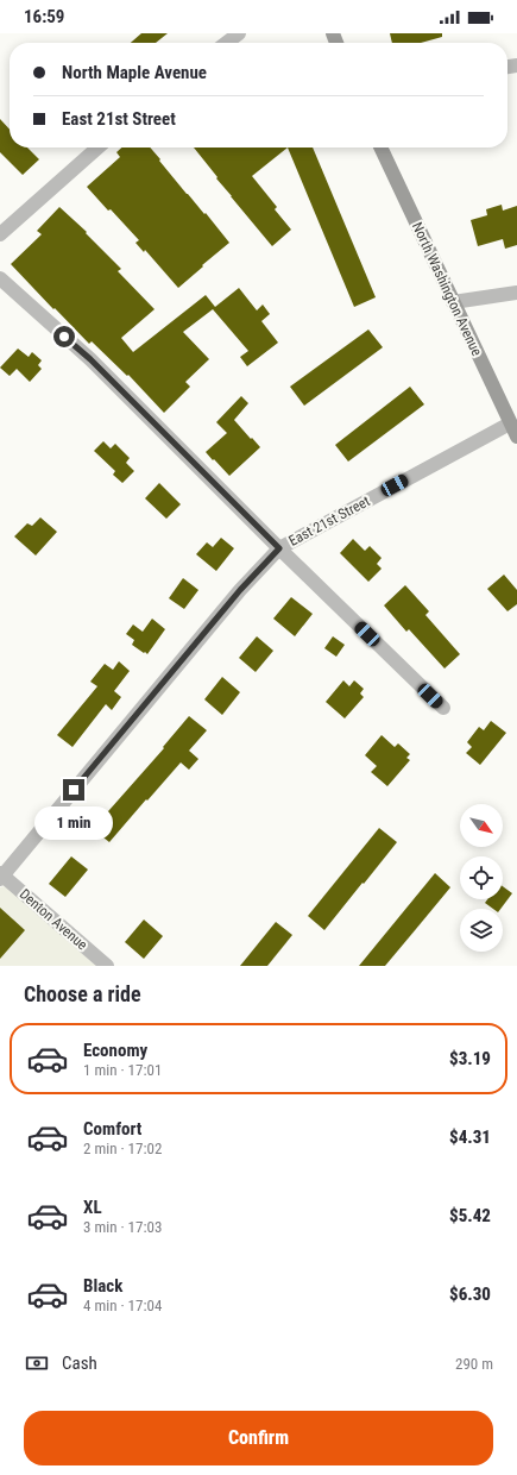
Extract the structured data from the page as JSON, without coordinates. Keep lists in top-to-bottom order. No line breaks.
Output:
{"streets":{"main road":["North Washington Avenue"],"street":["East 21st Street","Denton Avenue"]},"crossings":[["North Washington Avenue","East 21st Street"],["East 21st Street","Denton Avenue"]],"north":"bottom right","page":{"status":"16:59","banner":["North Maple Avenue","East 21st Street"],"bubble":"1 min","heading":"Choose a ride","list":[{"name":"Economy","note":"1 min · 17:01","value":"$3.19"},{"name":"Comfort","note":"2 min · 17:02","value":"$4.31"},{"name":"XL","note":"3 min · 17:03","value":"$5.42"},{"name":"Black","note":"4 min · 17:04","value":"$6.30"}],"pay":["Cash","290 m"],"buttons":"Confirm"}}
